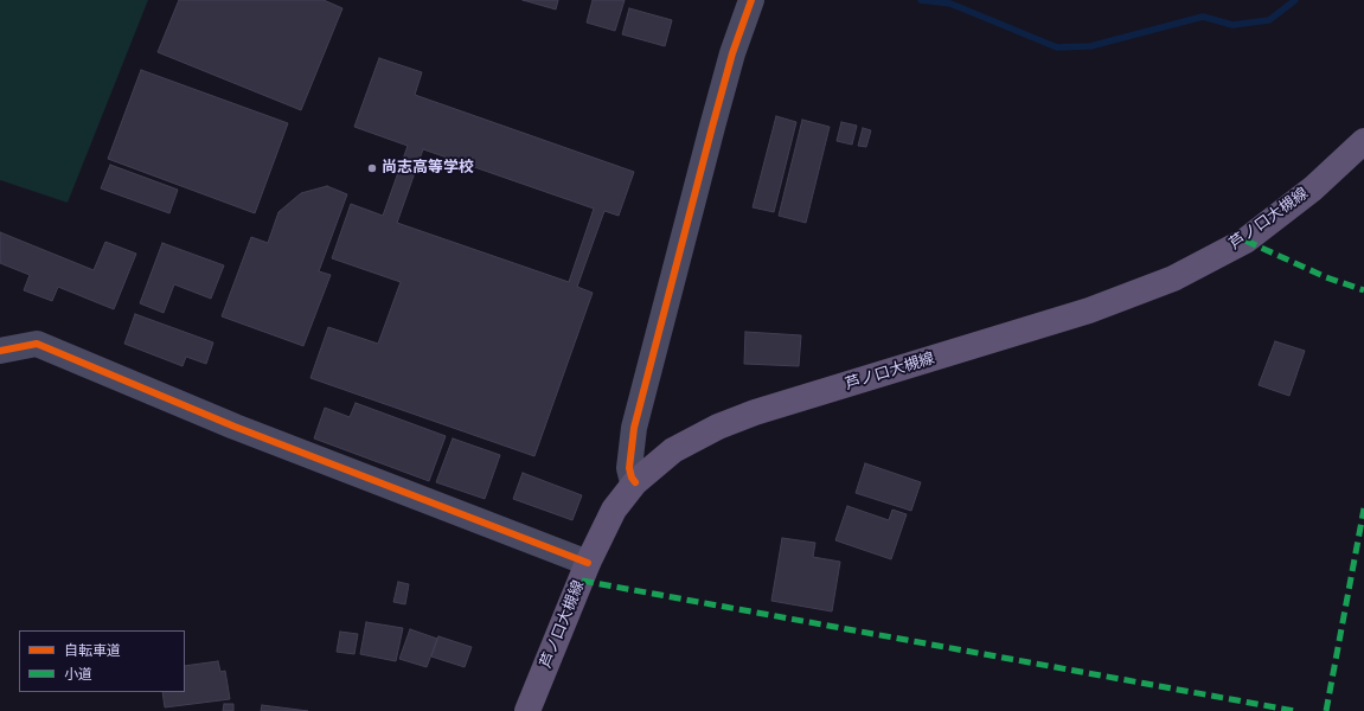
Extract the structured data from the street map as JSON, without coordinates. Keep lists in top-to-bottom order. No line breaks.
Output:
{"streets":{"main road":["芦ノ口大槻線"]},"places":["尚志高等学校"],"legend":["自転車道","小道"]}
